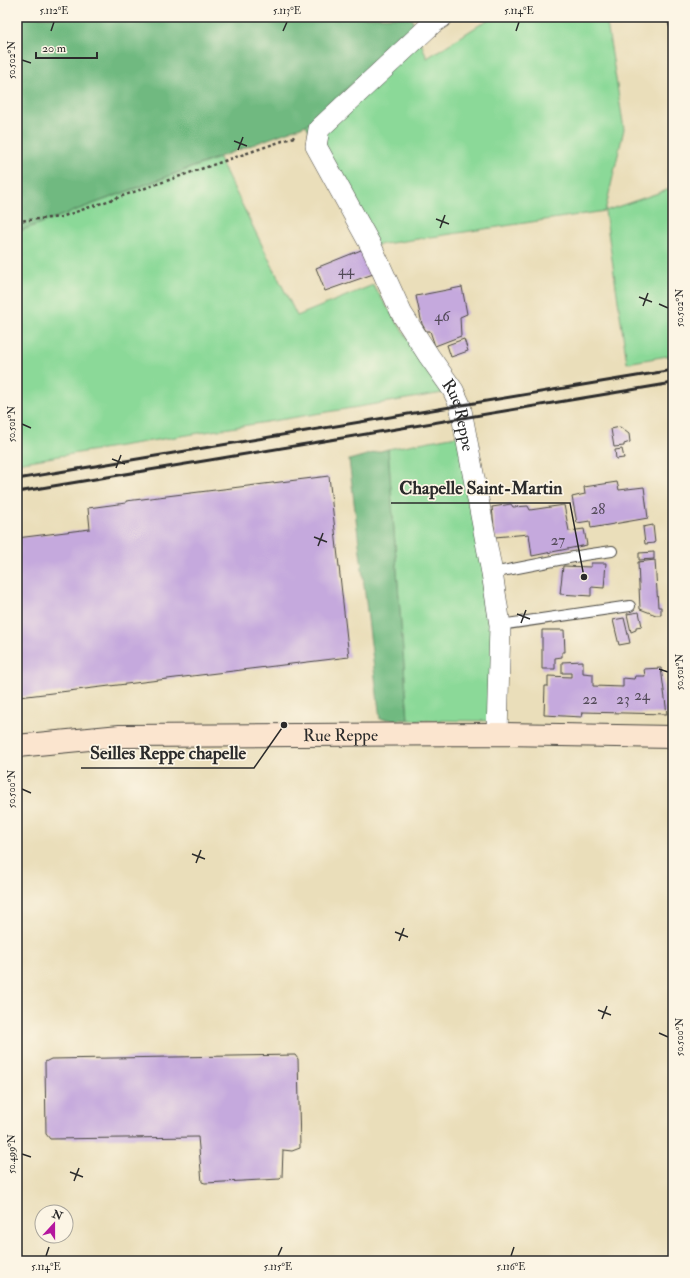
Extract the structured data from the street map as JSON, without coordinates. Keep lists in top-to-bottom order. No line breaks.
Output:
{"streets":{"main road":["Rue Reppe"]},"places":["Chapelle Saint-Martin","Seilles Reppe chapelle"],"house_numbers":["44","46","28","27","24","22","23"],"scale_bar":"20 m","north":"top","coordinates":["5.112°E","5.113°E","5.114°E","50.502°N","50.501°N","50.500°N","50.499°N","5.115°E","5.116°E"]}
